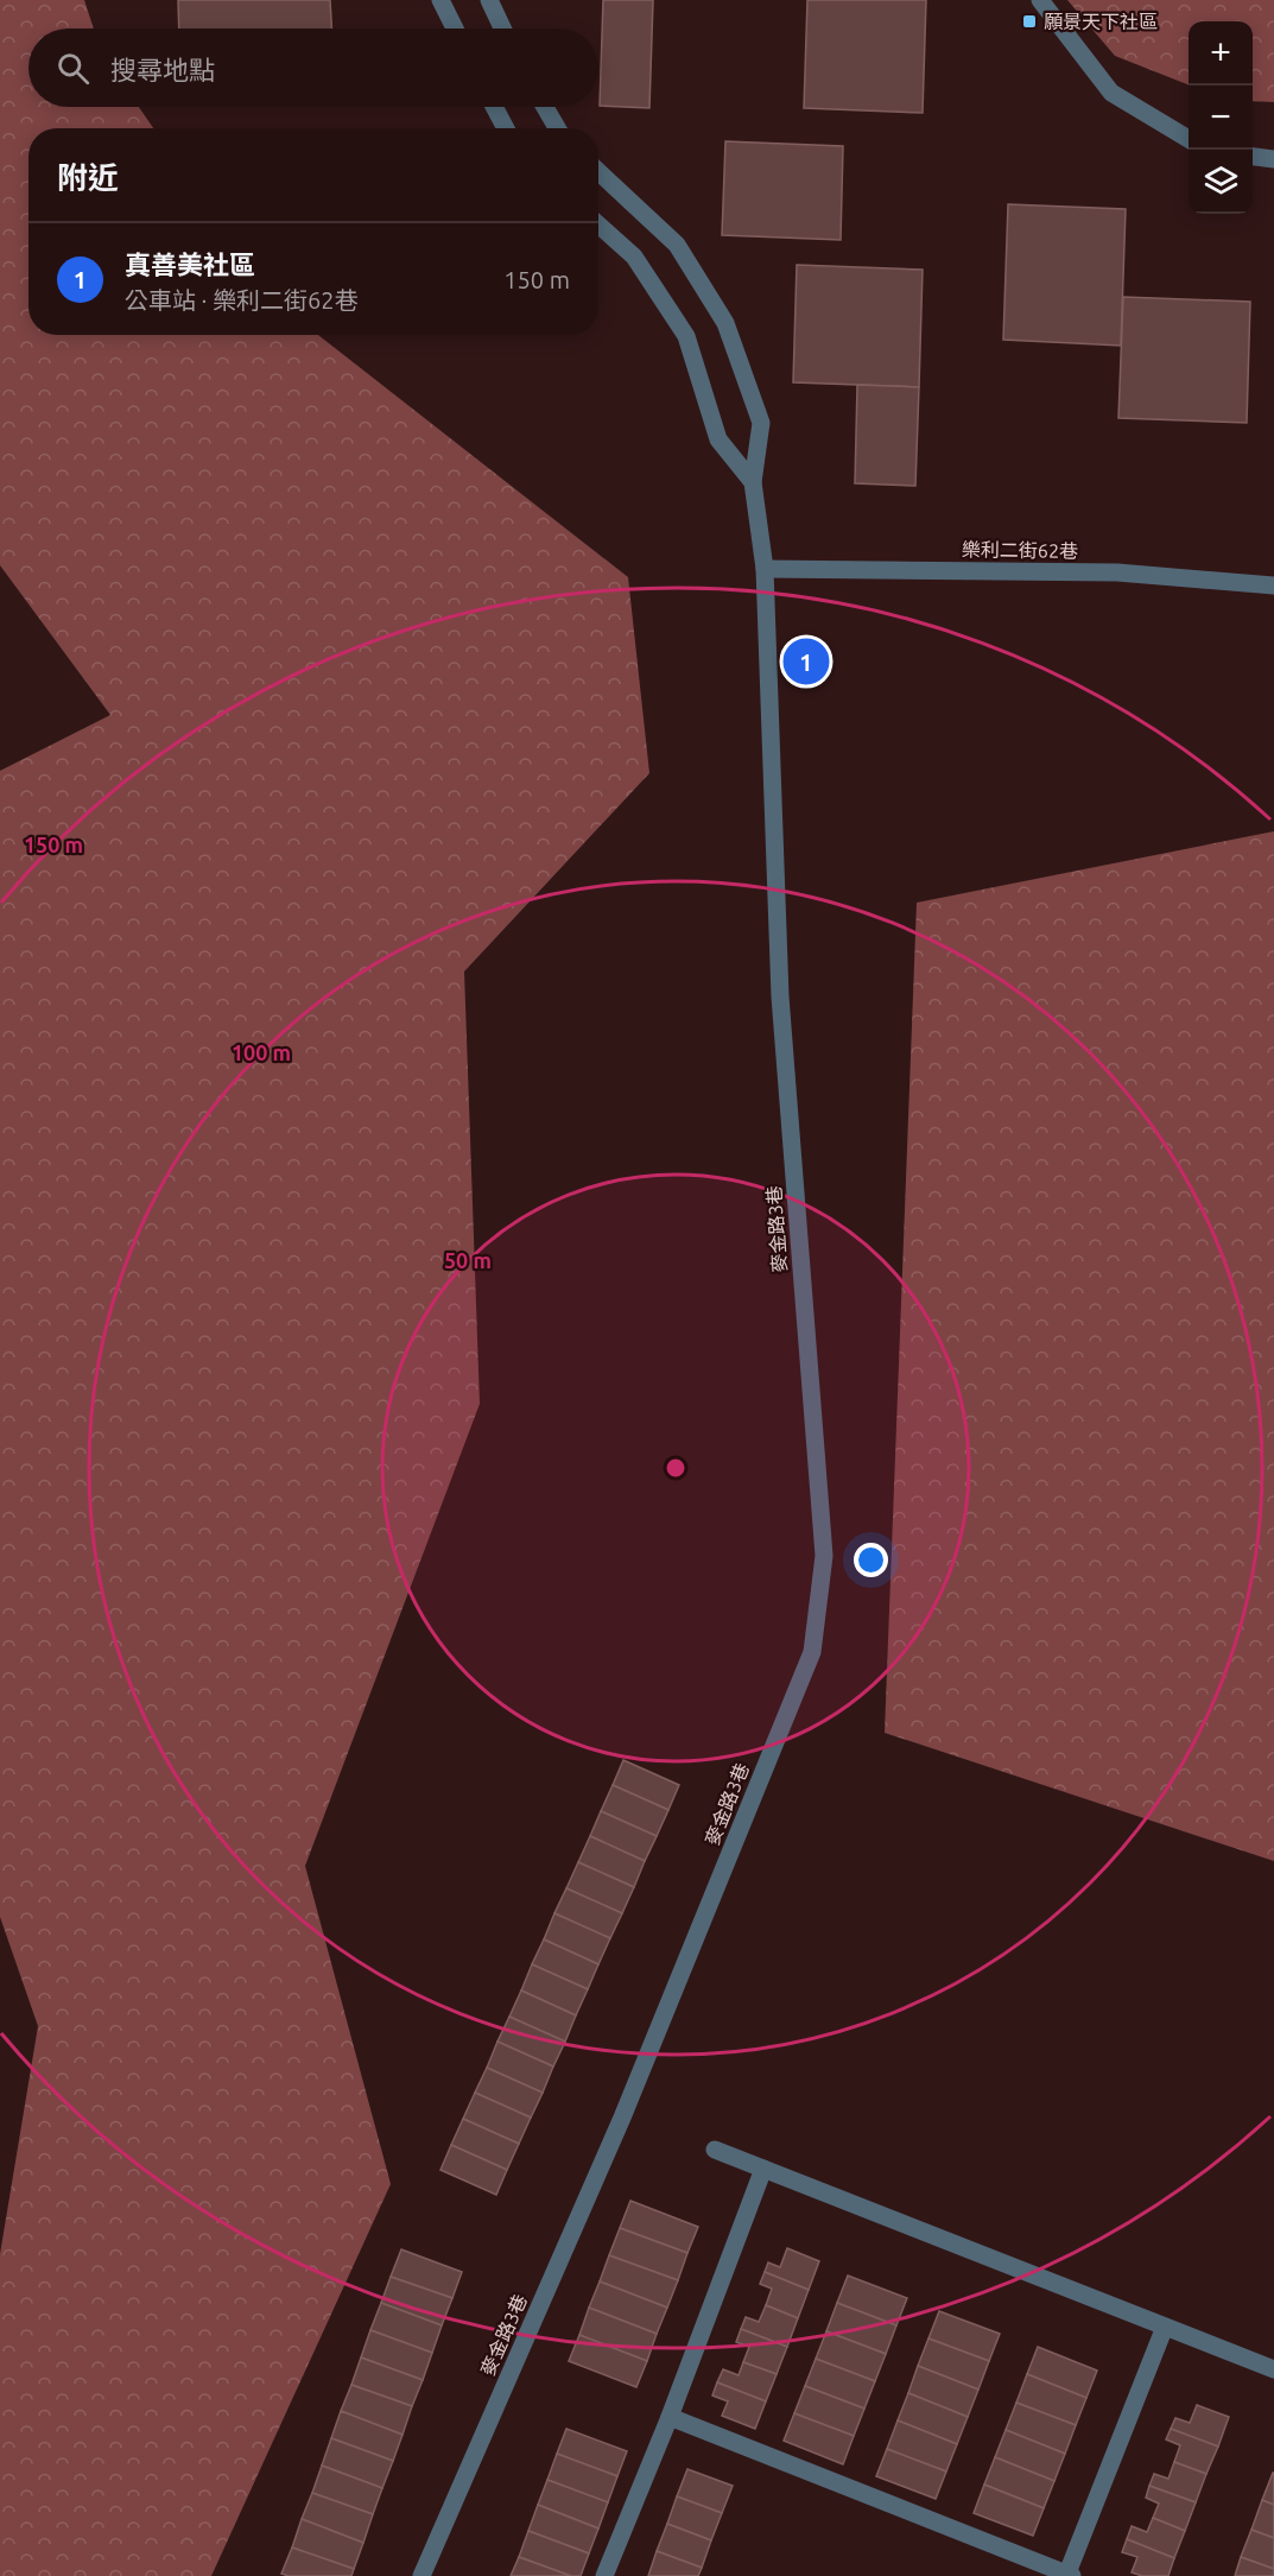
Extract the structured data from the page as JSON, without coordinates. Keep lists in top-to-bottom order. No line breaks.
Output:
{"streets":{"street":["樂利二街62巷","麥金路3巷"]},"crossings":[["樂利二街62巷","麥金路3巷"]],"places":{"transit":["願景天下社區"]},"page":{"map_buttons":["+","−"],"search":"搜尋地點","heading":"附近","list":[{"mark":"1","name":"真善美社區","note":"公車站 · 樂利二街62巷","value":"150 m"}],"pins":"1"},"rings":["150 m","100 m","50 m"]}
